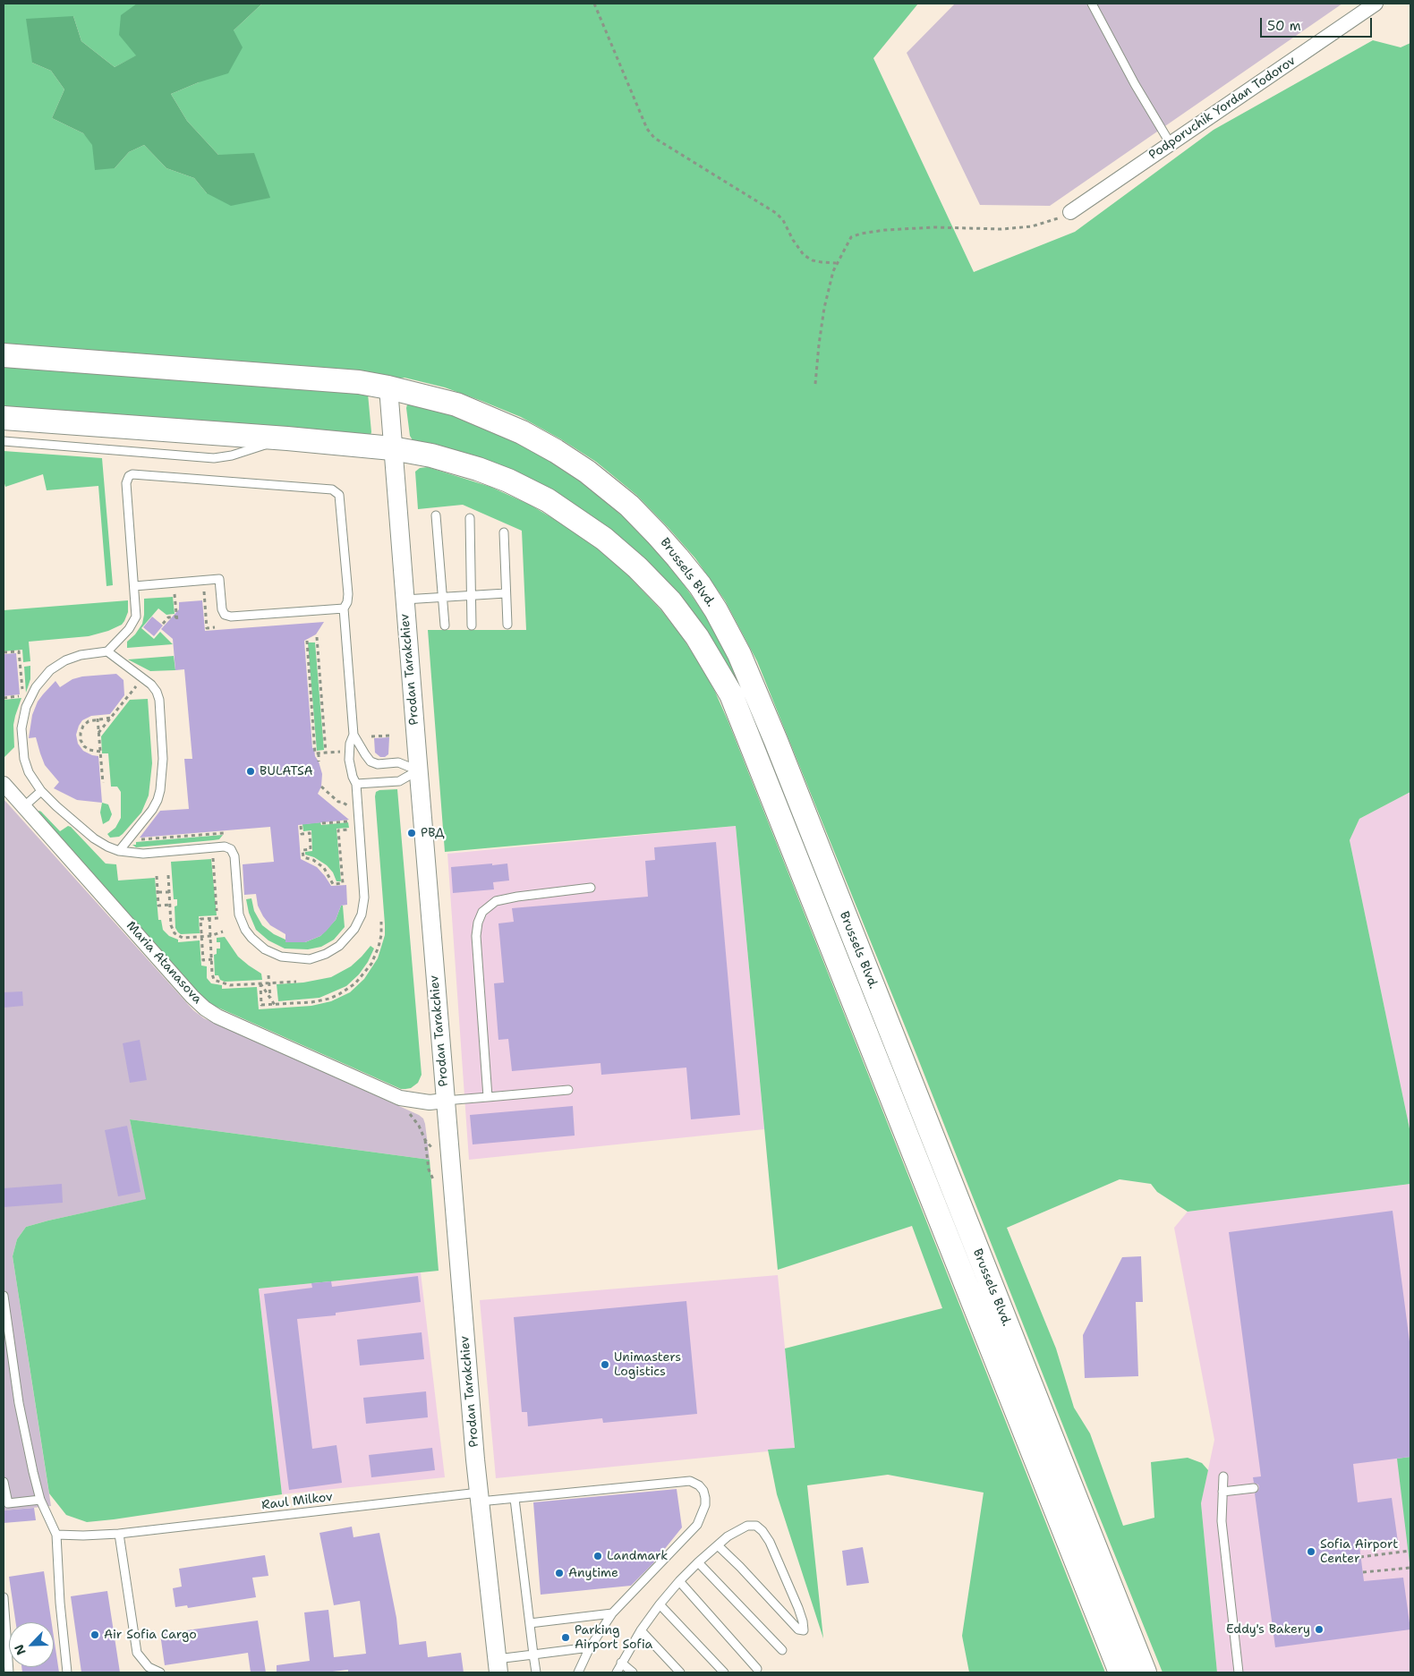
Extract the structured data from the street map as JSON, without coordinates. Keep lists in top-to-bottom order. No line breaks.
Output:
{"streets":{"main road":["Brussels Blvd."],"street":["Podporuchik Yordan Todorov","Prodan Tarakchiev","Maria Atanasova"],"lane":["Raul Milkov"]},"crossings":[["Brussels Blvd.","Prodan Tarakchiev"],["Prodan Tarakchiev","Maria Atanasova"],["Prodan Tarakchiev","Raul Milkov"]],"places":["BULATSA","РВД","Unimasters Logistics","Sofia Airport Center","Landmark","Anytime","Eddy's Bakery","Air Sofia Cargo","Parking Airport Sofia"],"scale_bar":"50 m","north":"bottom left"}
